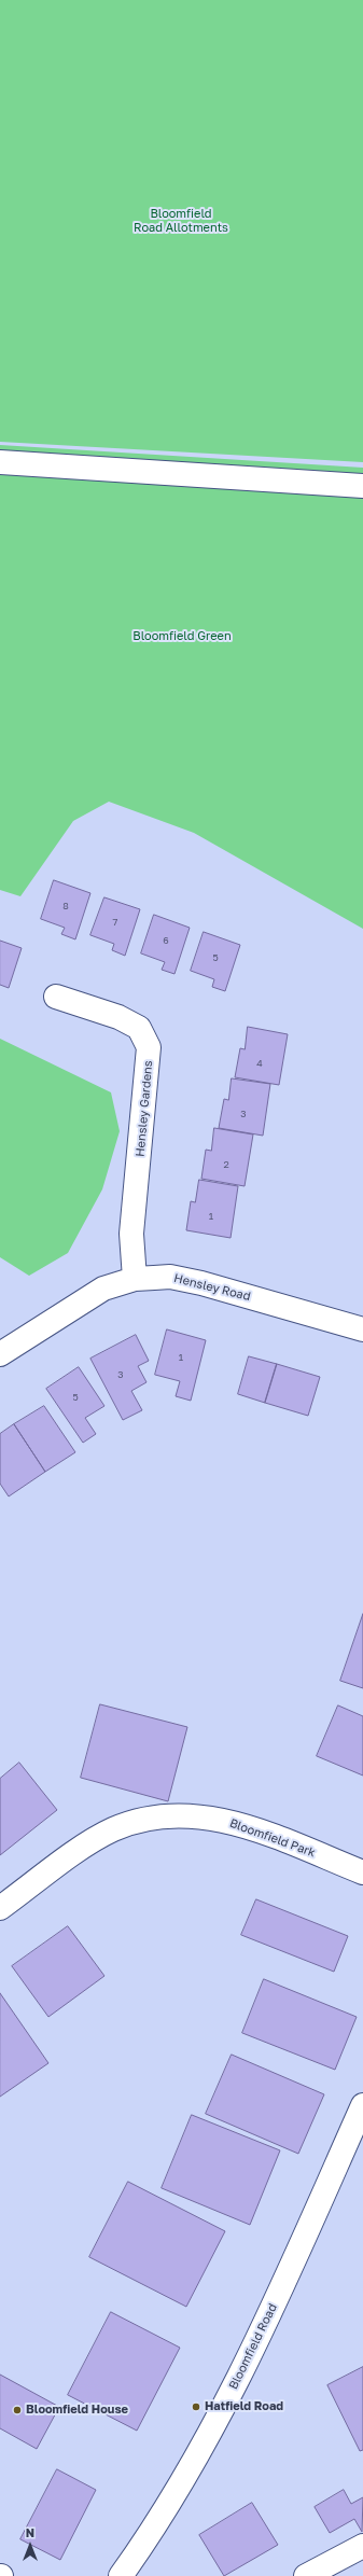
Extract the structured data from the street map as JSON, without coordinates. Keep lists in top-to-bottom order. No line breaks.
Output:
{"streets":{"street":["Hensley Gardens","Hensley Road","Bloomfield Park","Bloomfield Road"]},"crossings":[["Hensley Gardens","Hensley Road"]],"parks":["Bloomfield Road Allotments","Bloomfield Green"],"places":["Hatfield Road","Bloomfield House"],"house_numbers":["8","7","6","5","4","3","2","1","1","3","5"],"north":"top"}
